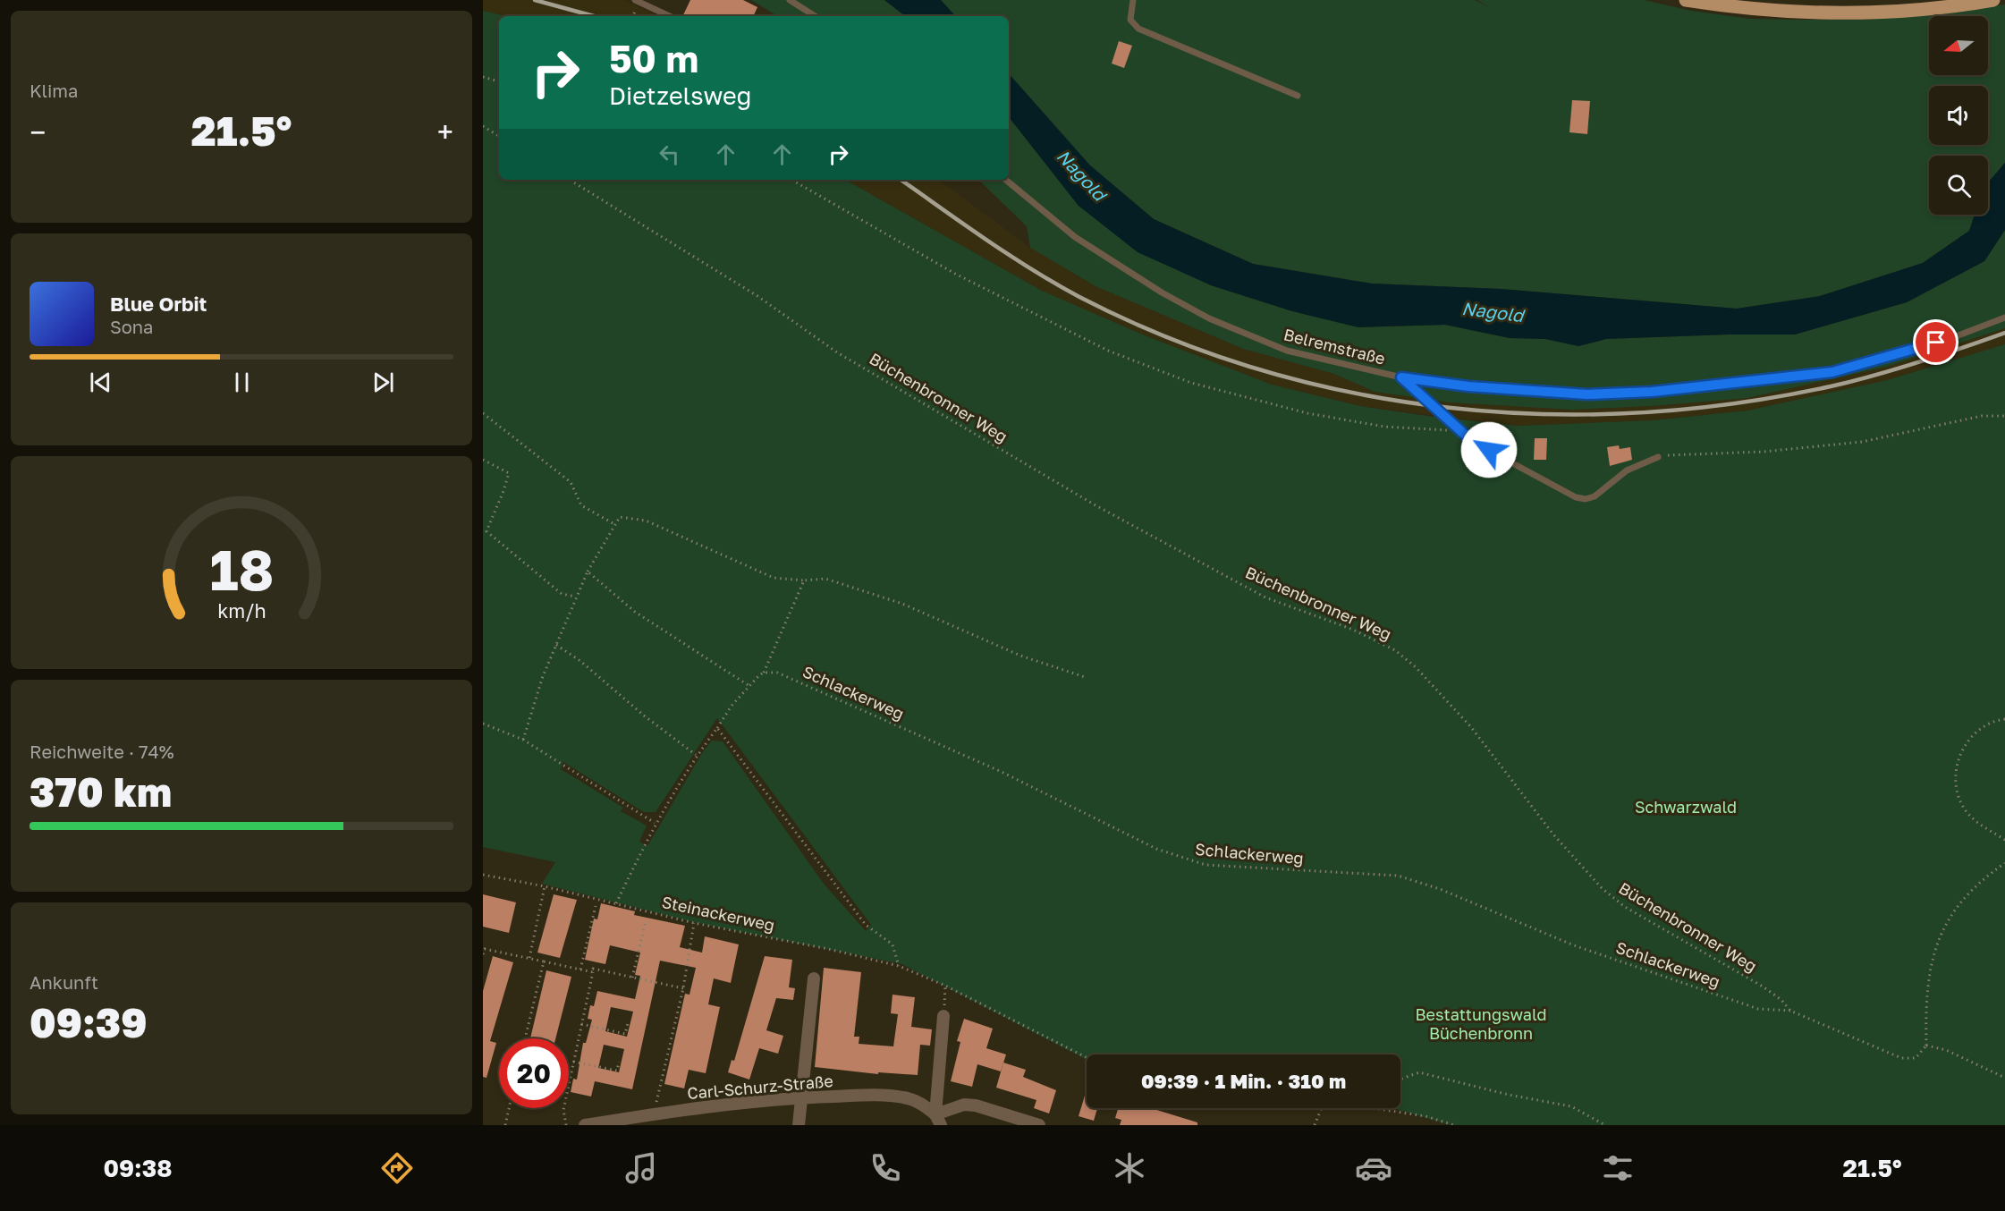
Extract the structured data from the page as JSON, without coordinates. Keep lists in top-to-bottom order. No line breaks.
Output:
{"streets":{"street":["Carl-Schurz-Straße"],"lane":["Belremstraße"],"path":["Büchenbronner Weg","Schlackerweg","Steinackerweg"]},"crossings":[["Büchenbronner Weg","Schlackerweg"]],"water":["Nagold"],"parks":["Schwarzwald","Bestattungswald Büchenbronn"],"north":"left","page":{"tile":["Klima",["Reichweite · 74%","370 km"],["Ankunft","09:39"]],"turn":["50 m","Dietzelsweg"],"heat":["−","21.5°","+"],"song":["Blue Orbit","Sona"],"limit":"20","trip":"09:39 · 1 Min. · 310 m","tabs":["09:38","21.5°"],"gauge":["18","km/h"]}}
